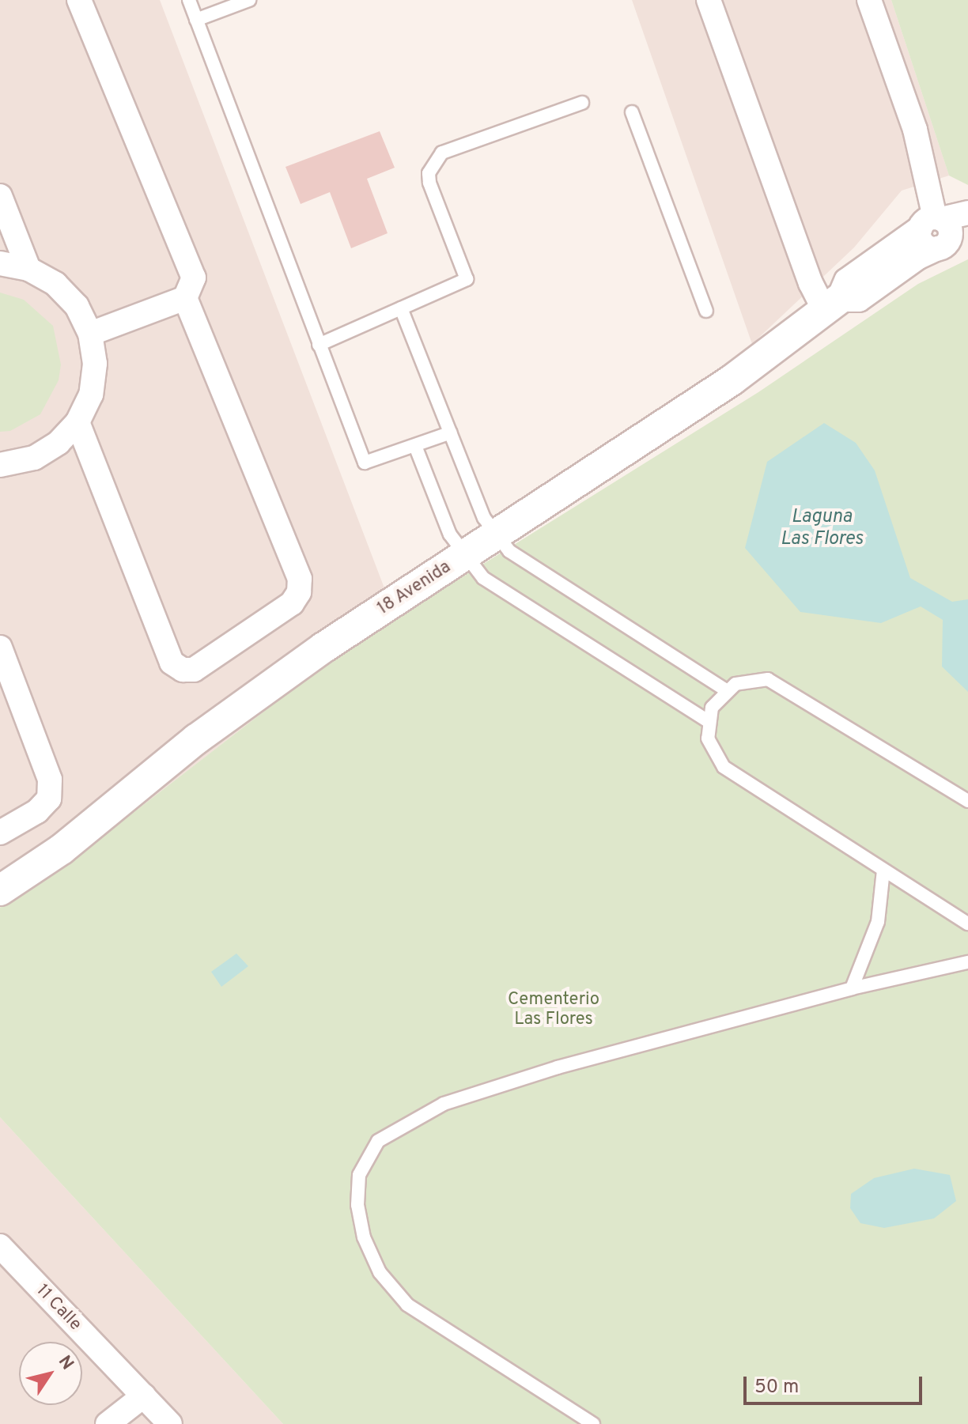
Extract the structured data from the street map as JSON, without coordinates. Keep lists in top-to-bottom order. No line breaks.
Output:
{"streets":{"street":["18 Avenida","11 Calle"]},"water":["Laguna Las Flores"],"parks":["Cementerio Las Flores"],"scale_bar":"50 m","north":"top right"}
